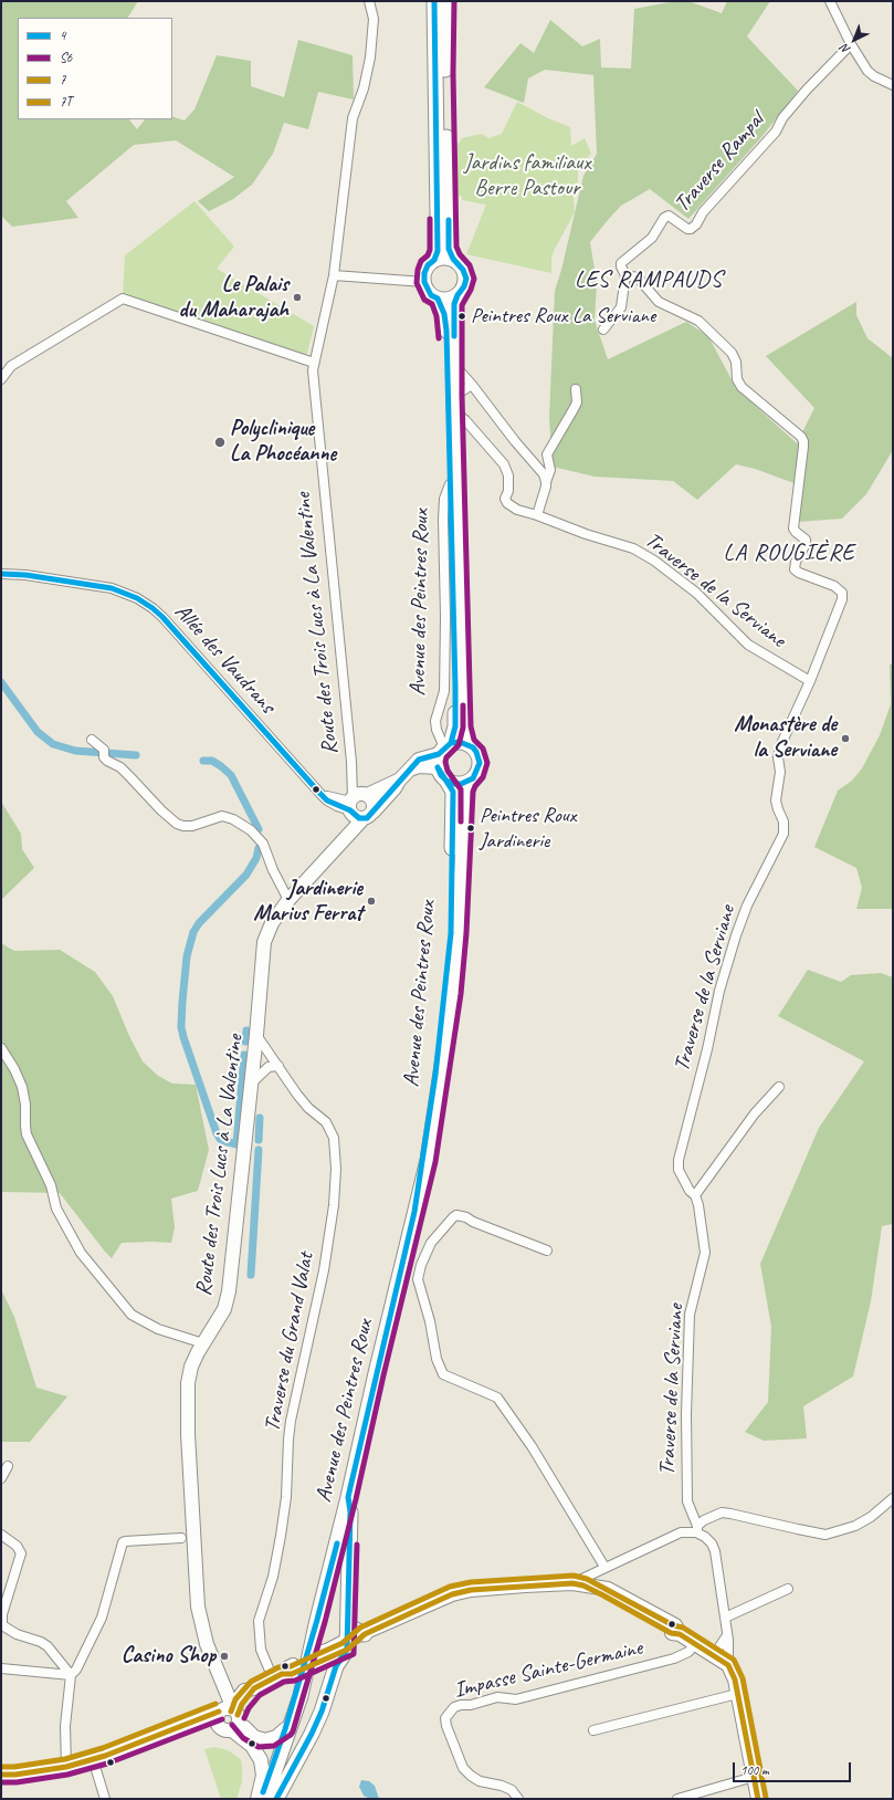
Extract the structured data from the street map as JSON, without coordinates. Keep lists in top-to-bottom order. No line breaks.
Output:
{"streets":{"main road":["Avenue des Peintres Roux"],"street":["Traverse Rampal","Traverse de la Serviane","Route des Trois Lucs à La Valentine","Allée des Vaudrans","Traverse du Grand Valat","Impasse Sainte-Germaine"]},"crossings":[["Traverse de la Serviane","Avenue des Peintres Roux"],["Route des Trois Lucs à La Valentine","Allée des Vaudrans"],["Route des Trois Lucs à La Valentine","Traverse du Grand Valat"]],"districts":["LES RAMPAUDS","LA ROUGIÈRE"],"parks":["Jardins familiaux Berre Pastour"],"places":["Le Palais du Maharajah","Peintres Roux La Serviane","Polyclinique La Phocéanne","Monastère de la Serviane","Peintres Roux Jardinerie","Jardinerie Marius Ferrat","Casino Shop"],"lines":["transit line 4","transit line S6","transit line 7T","transit line 7"],"legend":["4","S6","7","7T"],"scale_bar":"100 m","north":"bottom left"}
